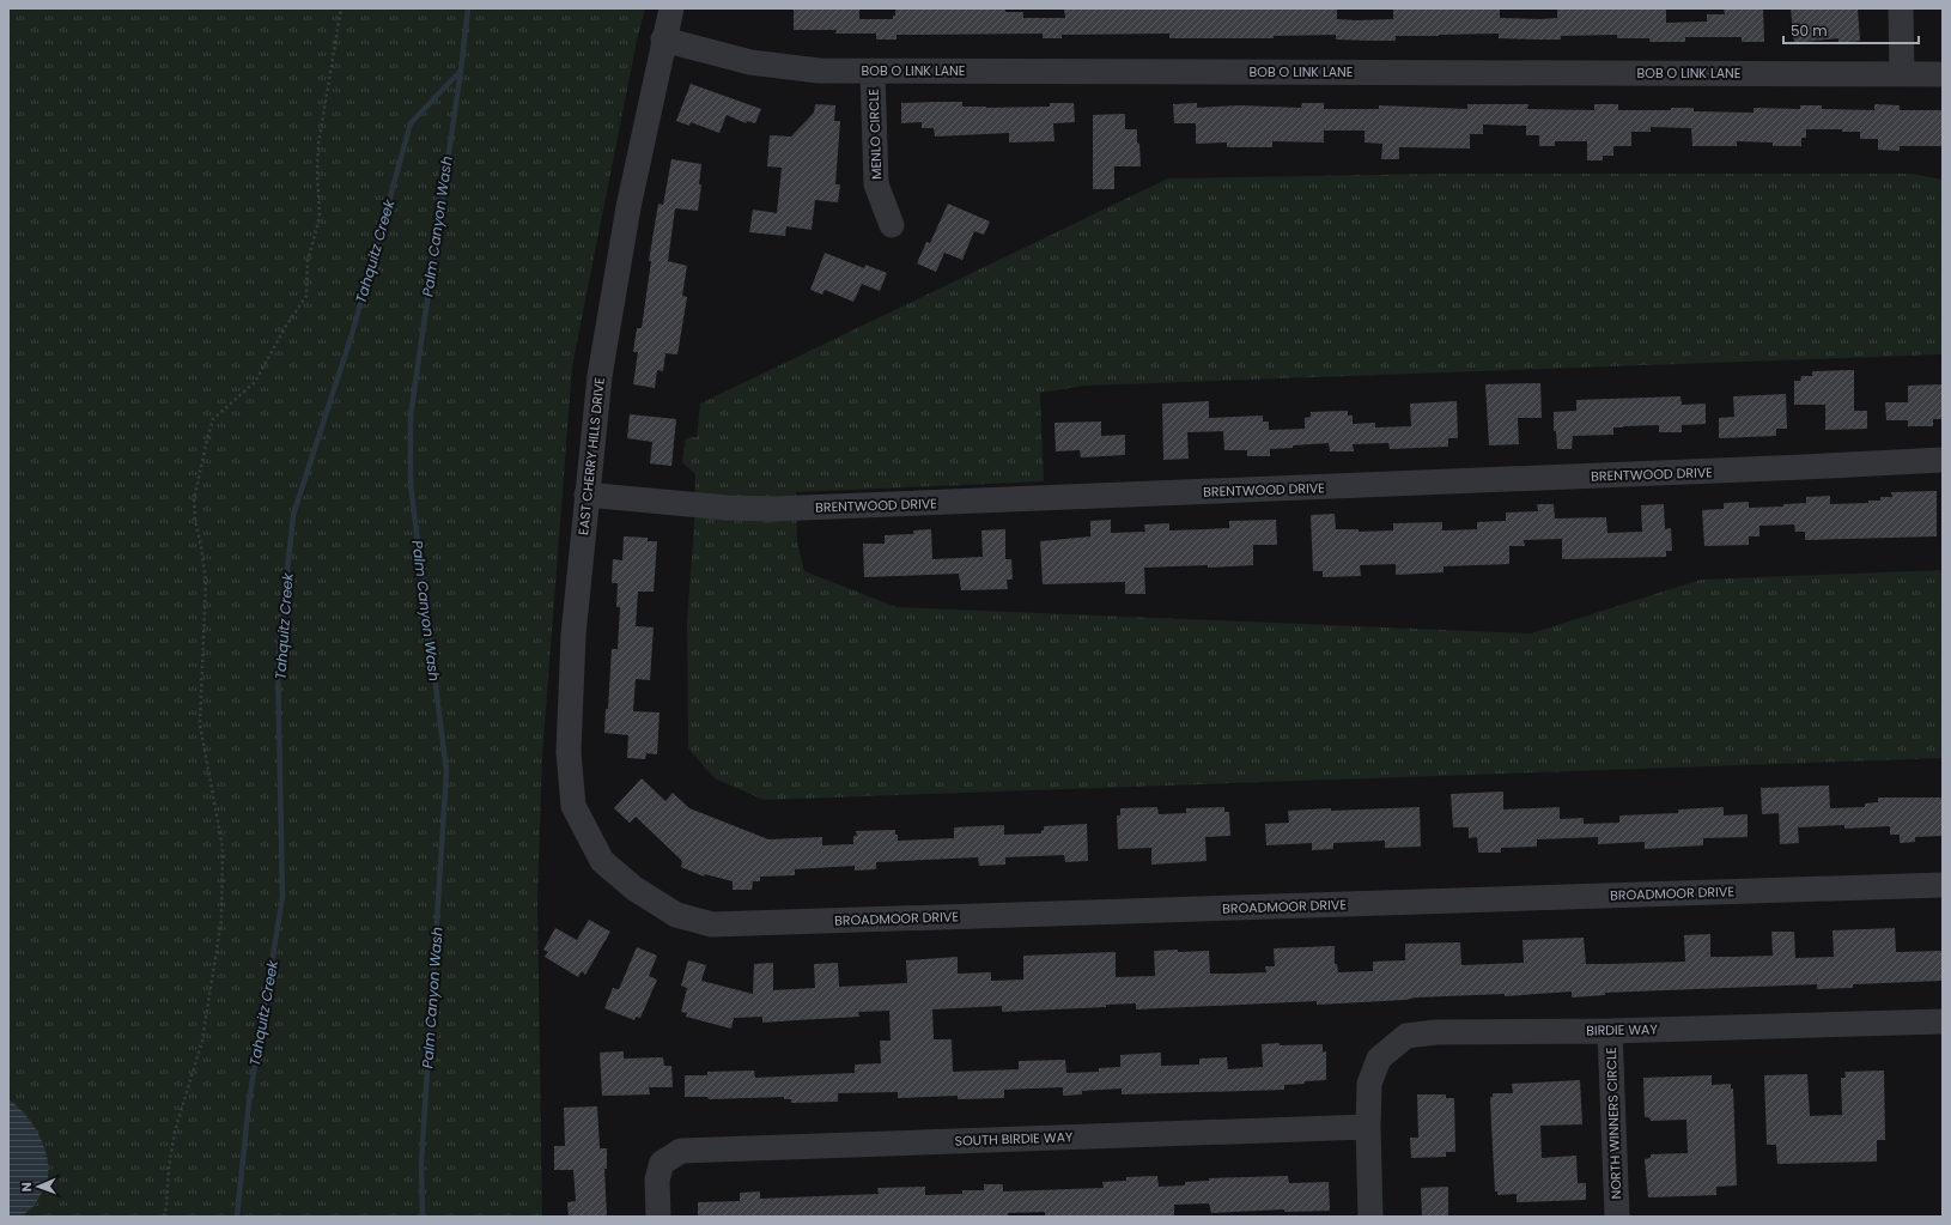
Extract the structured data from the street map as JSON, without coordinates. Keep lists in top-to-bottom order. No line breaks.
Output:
{"streets":{"street":["BOB O LINK LANE","MENLO CIRCLE","EAST CHERRY HILLS DRIVE","BRENTWOOD DRIVE","BROADMOOR DRIVE","BIRDIE WAY","NORTH WINNERS CIRCLE","SOUTH BIRDIE WAY"]},"crossings":[["BOB O LINK LANE","MENLO CIRCLE"],["BOB O LINK LANE","EAST CHERRY HILLS DRIVE"],["EAST CHERRY HILLS DRIVE","BRENTWOOD DRIVE"],["EAST CHERRY HILLS DRIVE","BROADMOOR DRIVE"],["BIRDIE WAY","NORTH WINNERS CIRCLE"],["BIRDIE WAY","SOUTH BIRDIE WAY"]],"water":["Palm Canyon Wash","Tahquitz Creek"],"scale_bar":"50 m","north":"left"}
